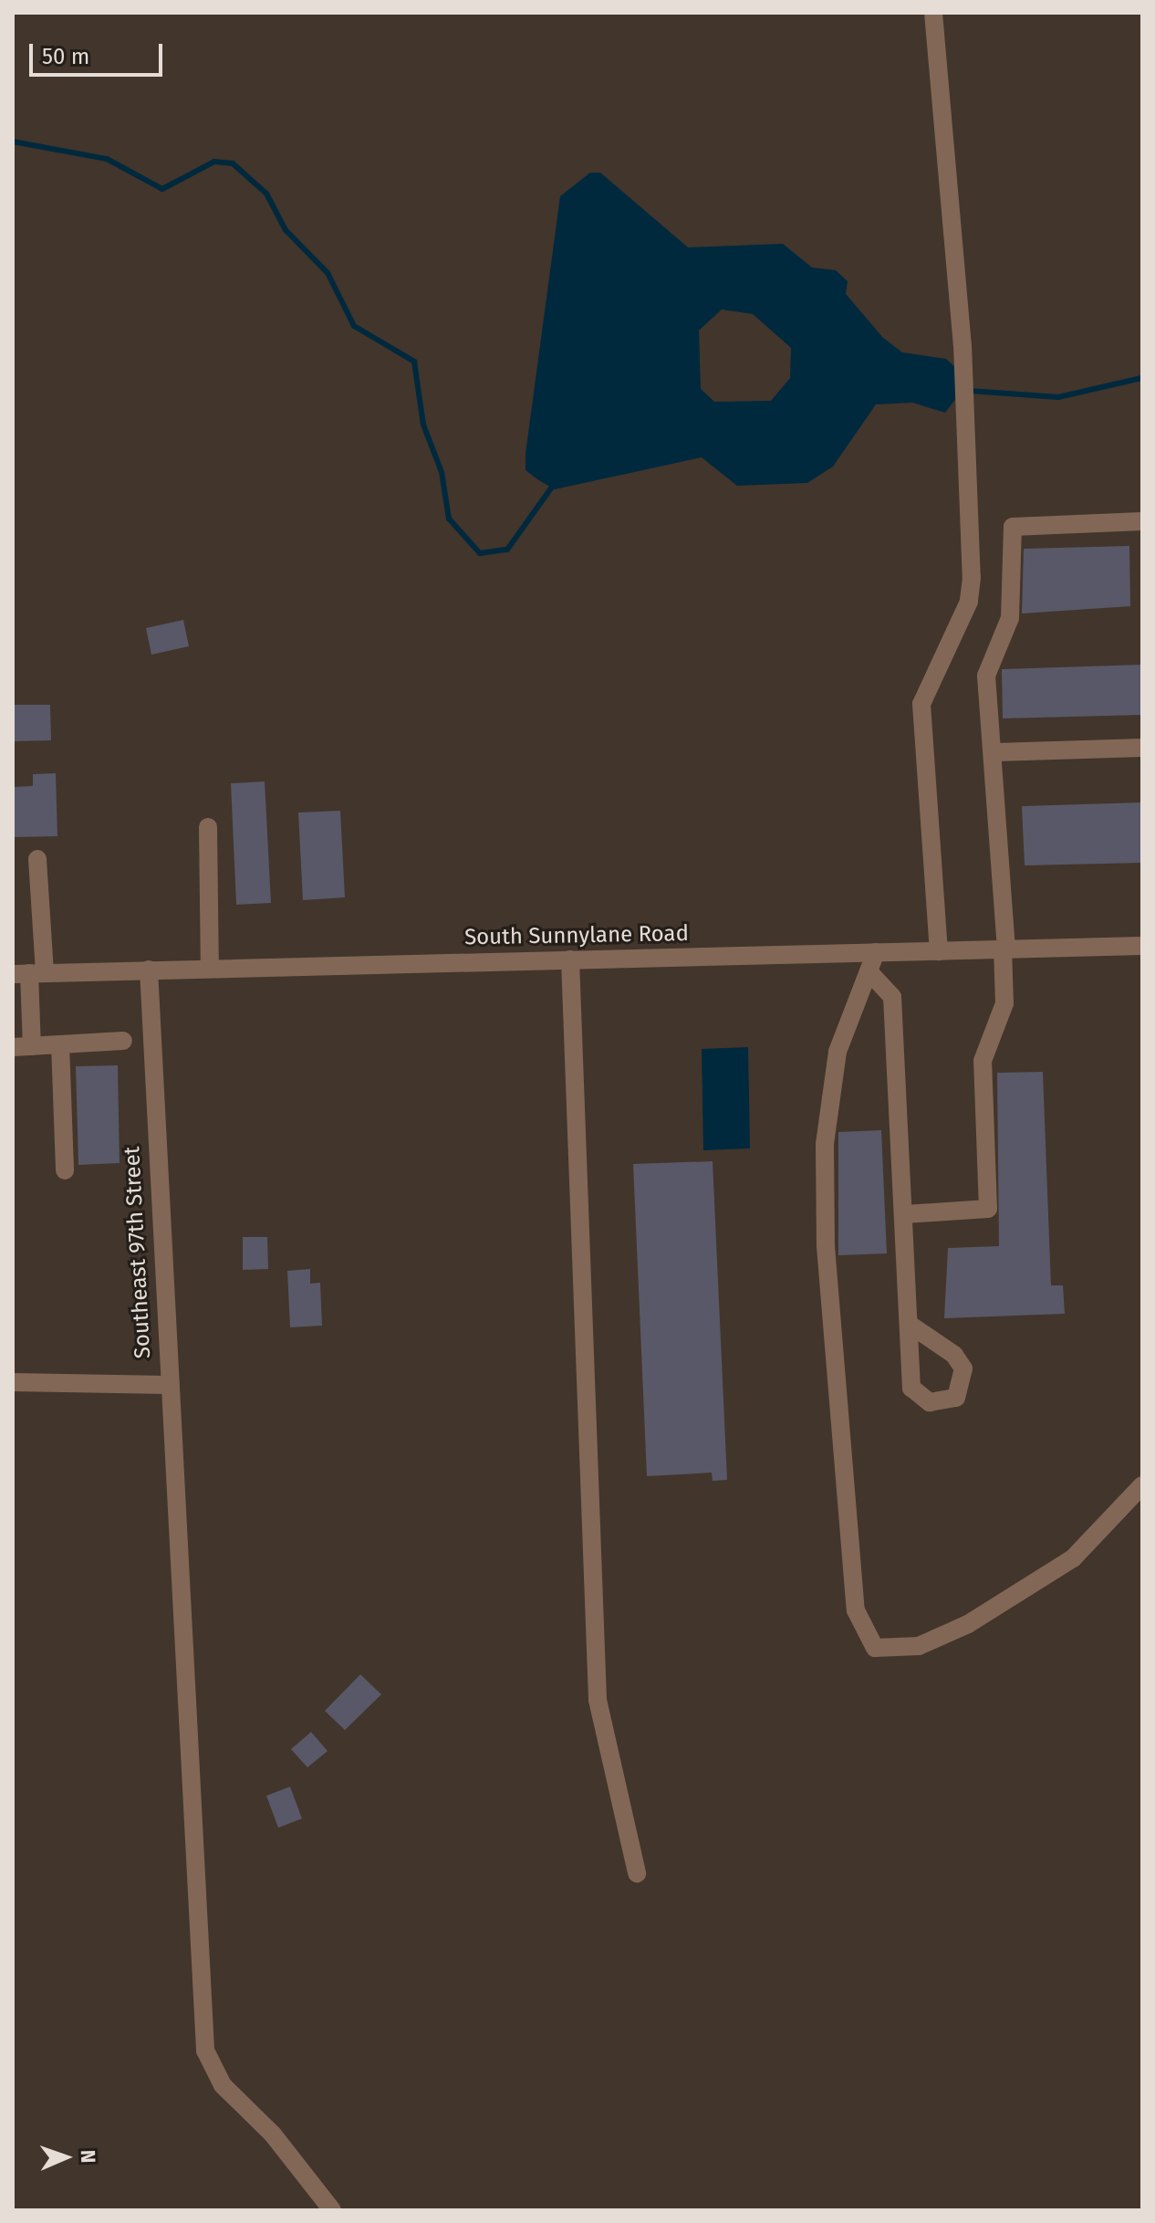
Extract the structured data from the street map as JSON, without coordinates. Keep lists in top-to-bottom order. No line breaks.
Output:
{"streets":{"street":["South Sunnylane Road","Southeast 97th Street"]},"crossings":[["South Sunnylane Road","Southeast 97th Street"]],"scale_bar":"50 m","north":"right"}
